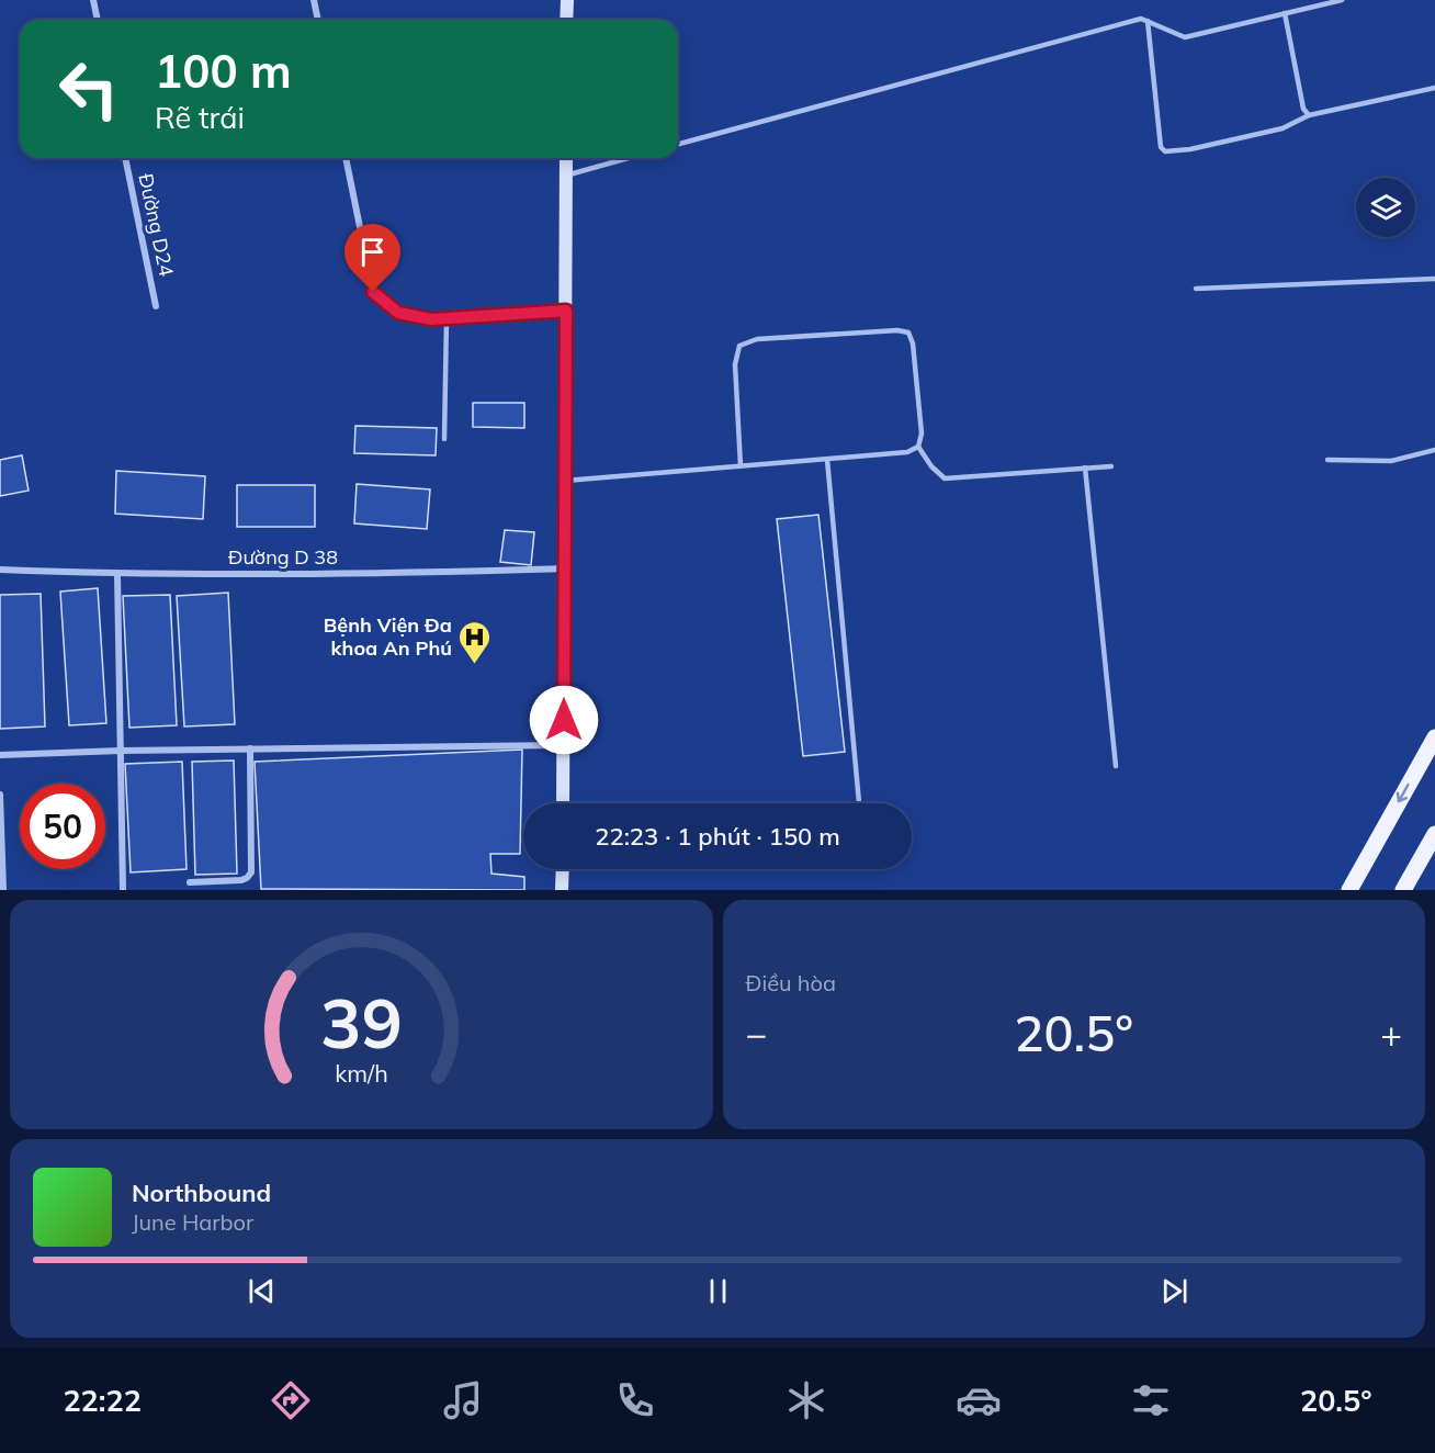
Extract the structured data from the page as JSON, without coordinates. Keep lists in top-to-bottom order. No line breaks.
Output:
{"streets":{"street":["Đường D24","Đường D 38"]},"places":{"hospital":["Bệnh Viện Đa khoa An Phú"]},"page":{"turn":["100 m","Rẽ trái"],"limit":"50","trip":"22:23 · 1 phút · 150 m","tile":"Điều hòa","heat":["−","20.5°","+"],"song":["Northbound","June Harbor"],"tabs":["22:22","20.5°"],"gauge":["39","km/h"]}}
